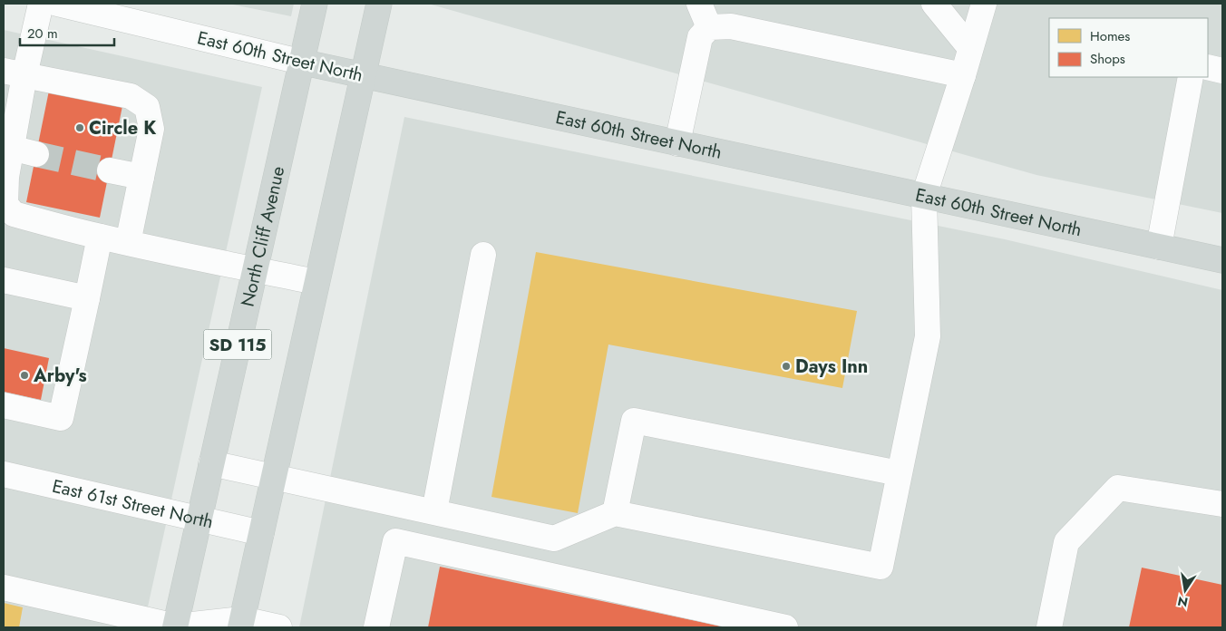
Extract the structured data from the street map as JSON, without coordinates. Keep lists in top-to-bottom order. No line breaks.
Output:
{"streets":{"main road":["East 60th Street North","North Cliff Avenue","SD 115"],"street":["East 61st Street North"]},"crossings":[["East 60th Street North","North Cliff Avenue"],["North Cliff Avenue","East 61st Street North"]],"places":["Circle K","Days Inn","Arby's"],"legend":["Homes","Shops"],"scale_bar":"20 m","north":"bottom"}
